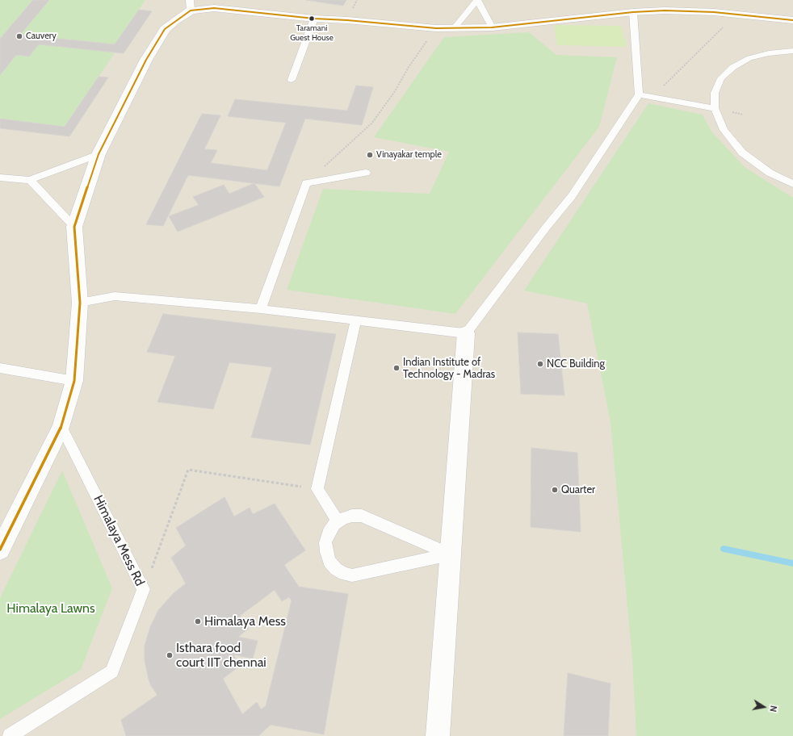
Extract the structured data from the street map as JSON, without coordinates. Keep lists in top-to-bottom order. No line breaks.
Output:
{"streets":{"lane":["Himalaya Mess Rd"]},"parks":["Himalaya Lawns"],"places":["Taramani Guest House","Cauvery","Vinayakar temple","NCC Building","Indian Institute of Technology - Madras","Quarter","Himalaya Mess","Isthara food court IIT chennai"],"north":"right"}
